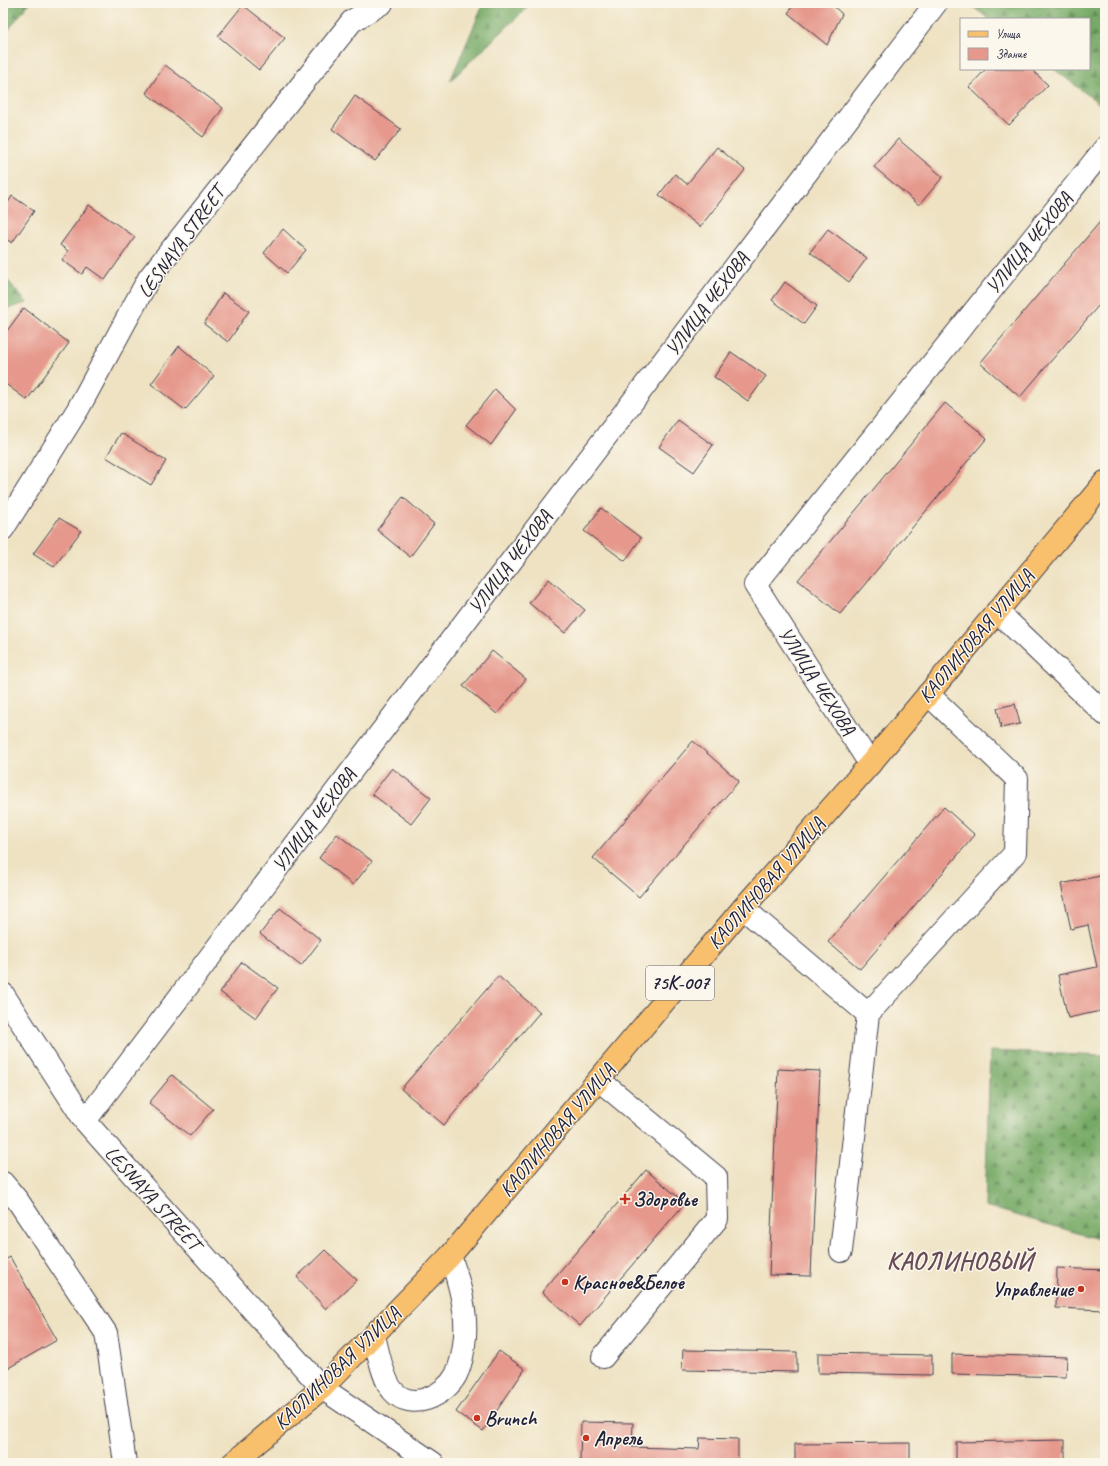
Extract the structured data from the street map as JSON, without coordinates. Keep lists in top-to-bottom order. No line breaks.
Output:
{"streets":{"main road":["КАОЛИНОВАЯ УЛИЦА","75К-007"],"street":["LESNAYA STREET","УЛИЦА ЧЕХОВА"]},"crossings":[["LESNAYA STREET","УЛИЦА ЧЕХОВА"],["LESNAYA STREET","КАОЛИНОВАЯ УЛИЦА"],["УЛИЦА ЧЕХОВА","КАОЛИНОВАЯ УЛИЦА"]],"districts":["КАОЛИНОВЫЙ"],"places":{"health":["Здоровье"],"other":["Красное&Белое","Управление","Brunch","Апрель"]},"legend":["Улица","Здание"]}
